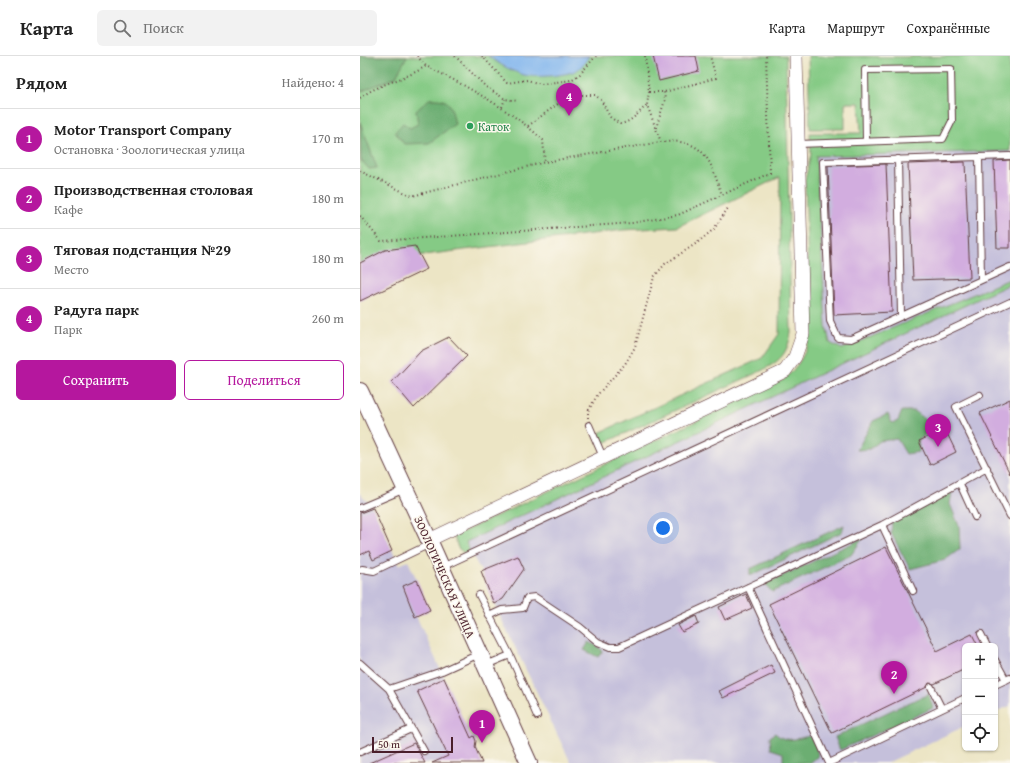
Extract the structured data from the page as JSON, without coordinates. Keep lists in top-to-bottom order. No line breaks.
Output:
{"streets":{"street":["ЗООЛОГИЧЕСКАЯ УЛИЦА"]},"places":["Каток"],"scale_bar":"50 m","page":{"header":"Карта","search":"Поиск","nav":["Карта","Маршрут","Сохранённые"],"heading":["Рядом","Найдено: 4"],"pins":["4","3","2","1"],"list":[{"mark":"1","name":"Motor Transport Company","note":"Остановка · Зоологическая улица","value":"170 m"},{"mark":"2","name":"Производственная столовая","note":"Кафе","value":"180 m"},{"mark":"3","name":"Тяговая подстанция №29","note":"Место","value":"180 m"},{"mark":"4","name":"Радуга парк","note":"Парк","value":"260 m"}],"buttons":["Сохранить","Поделиться"],"map_buttons":["+","−"],"scale":"50 m"}}
